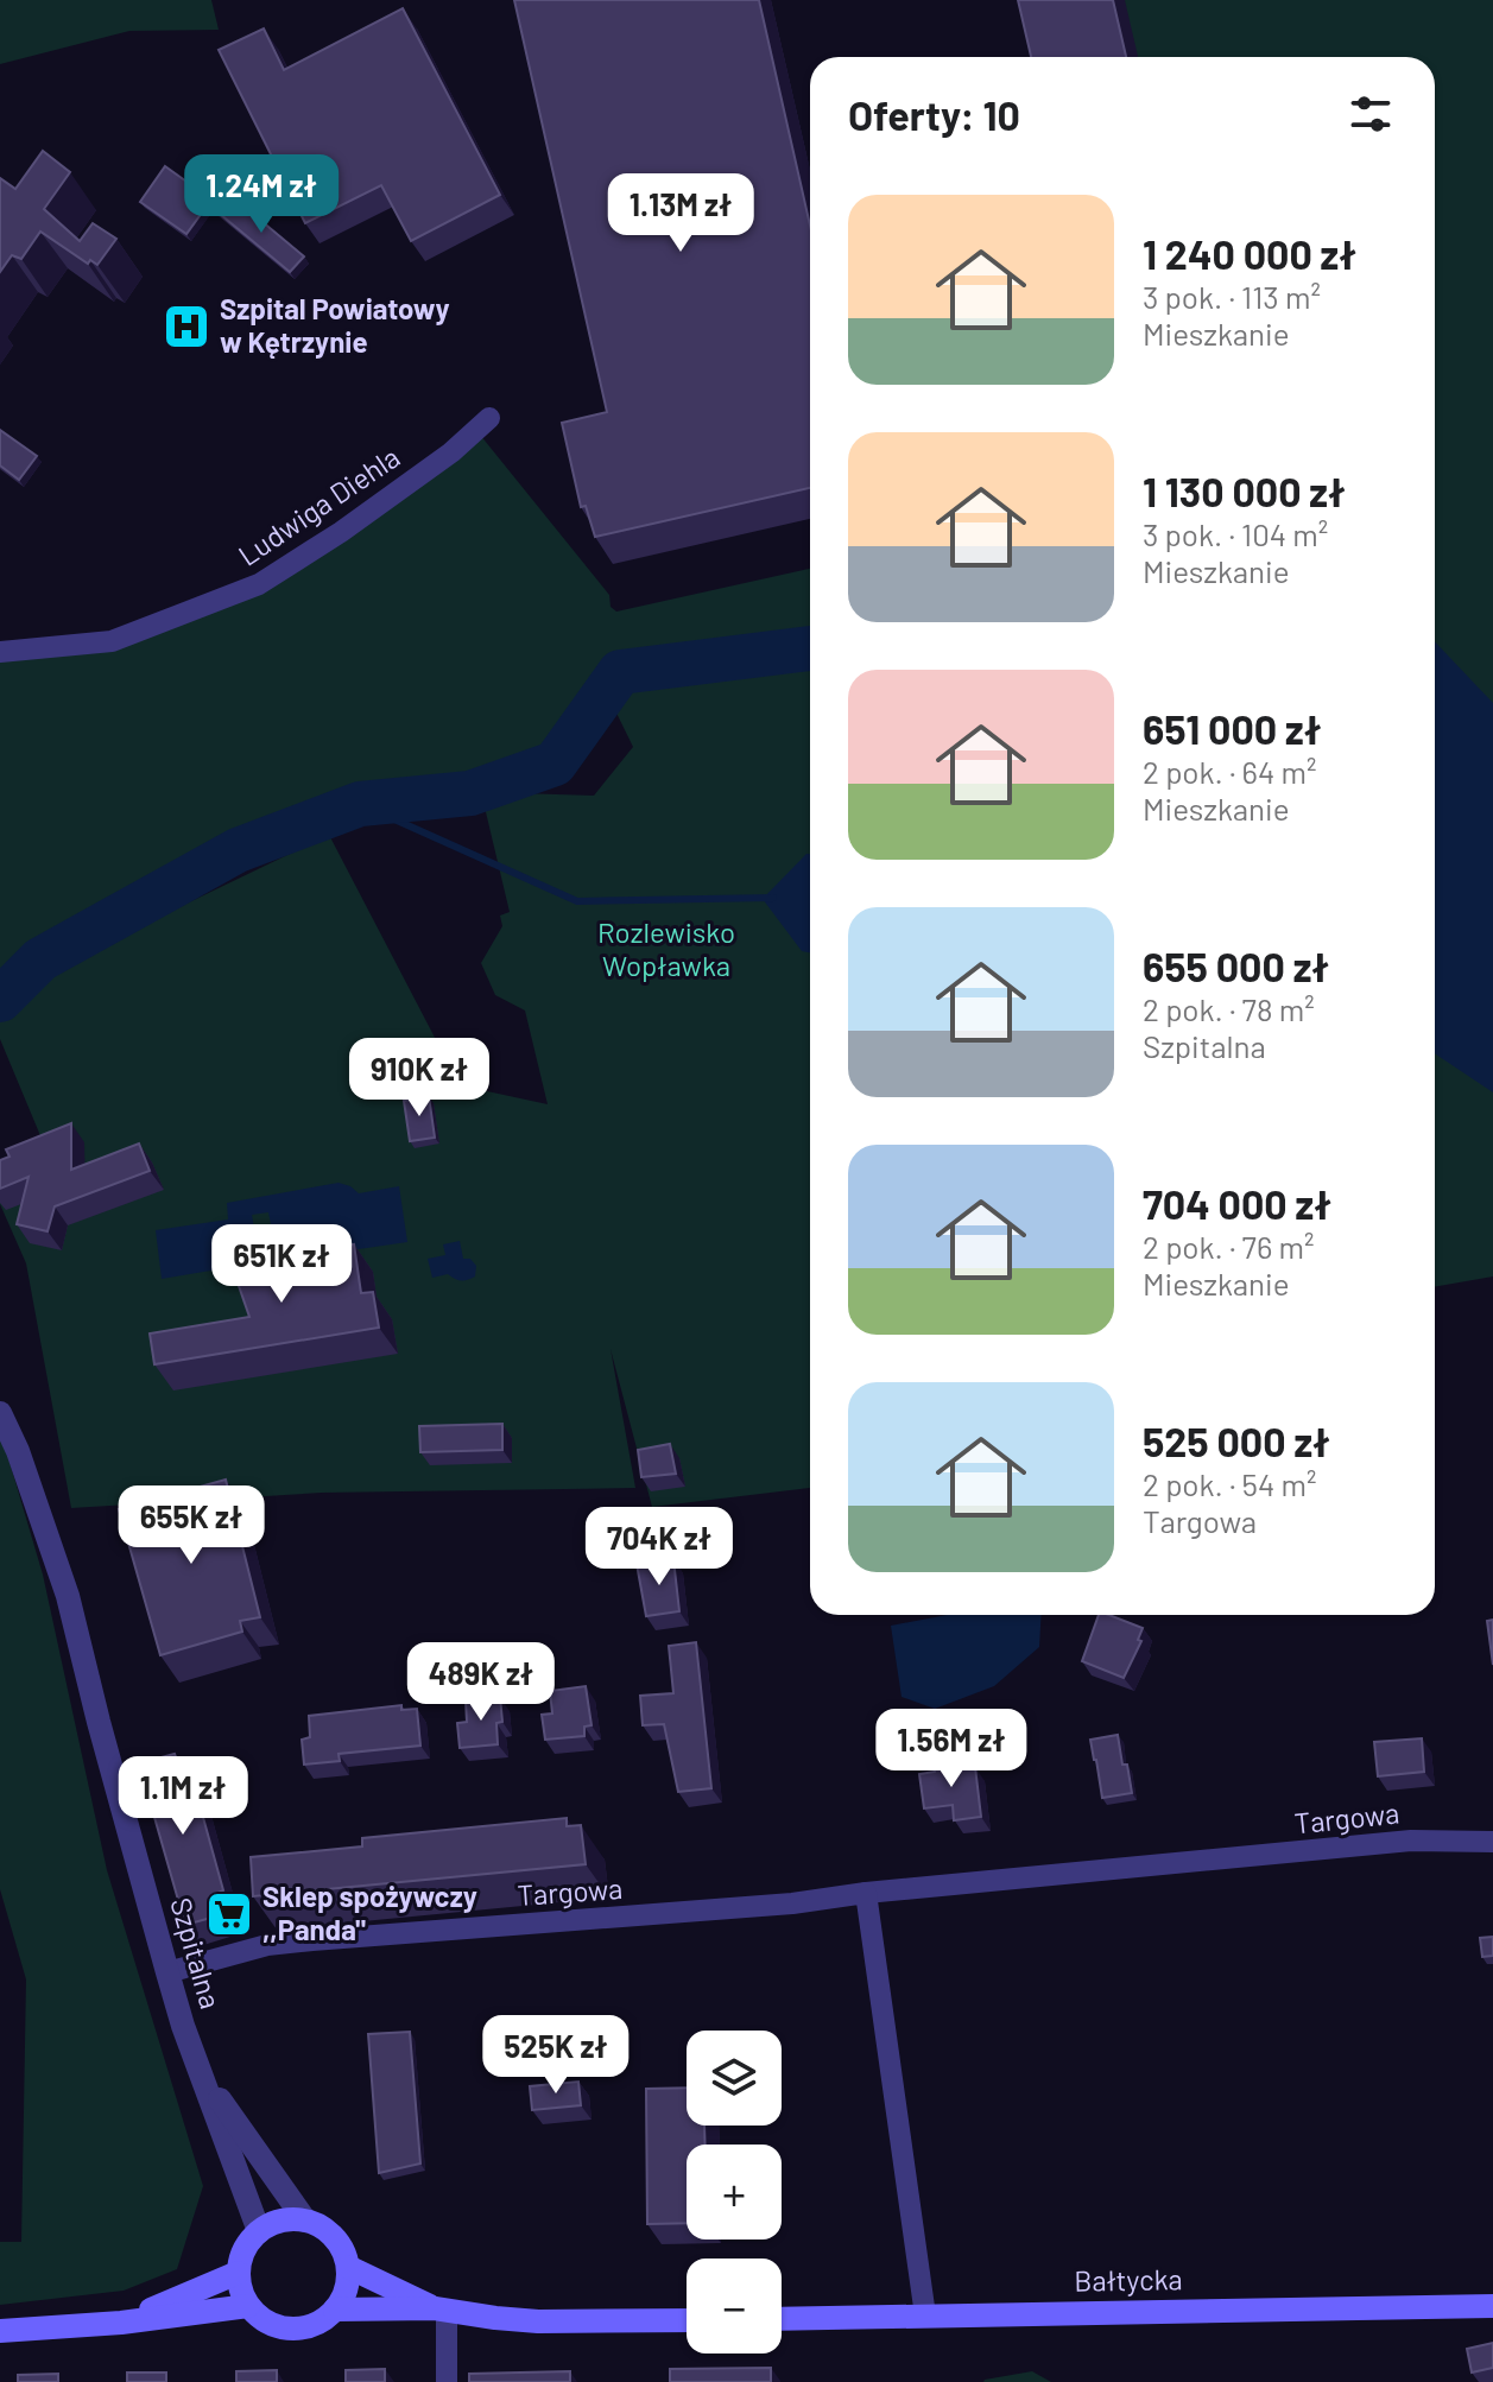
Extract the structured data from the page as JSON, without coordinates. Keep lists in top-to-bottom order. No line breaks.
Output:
{"streets":{"main road":["Bałtycka"],"street":["Ludwiga Diehla","Targowa","Szpitalna"]},"crossings":[["Targowa","Szpitalna"]],"parks":["Rozlewisko Wopławka"],"places":{"hospital":["Szpital Powiatowy w Kętrzynie"],"supermarket":["Sklep spożywczy ,,Panda\""]},"page":{"heading":"Oferty: 10","price":["1.24M zł","1.13M zł","910K zł","651K zł","655K zł","704K zł","489K zł","1.56M zł","1.1M zł","525K zł"],"list":[{"name":"1 240 000 zł","note":"3 pok. · 113 m² · Mieszkanie"},{"name":"1 130 000 zł","note":"3 pok. · 104 m² · Mieszkanie"},{"name":"651 000 zł","note":"2 pok. · 64 m² · Mieszkanie"},{"name":"655 000 zł","note":"2 pok. · 78 m² · Szpitalna"},{"name":"704 000 zł","note":"2 pok. · 76 m² · Mieszkanie"},{"name":"525 000 zł","note":"2 pok. · 54 m² · Targowa"}],"map_buttons":["+","−"]}}
